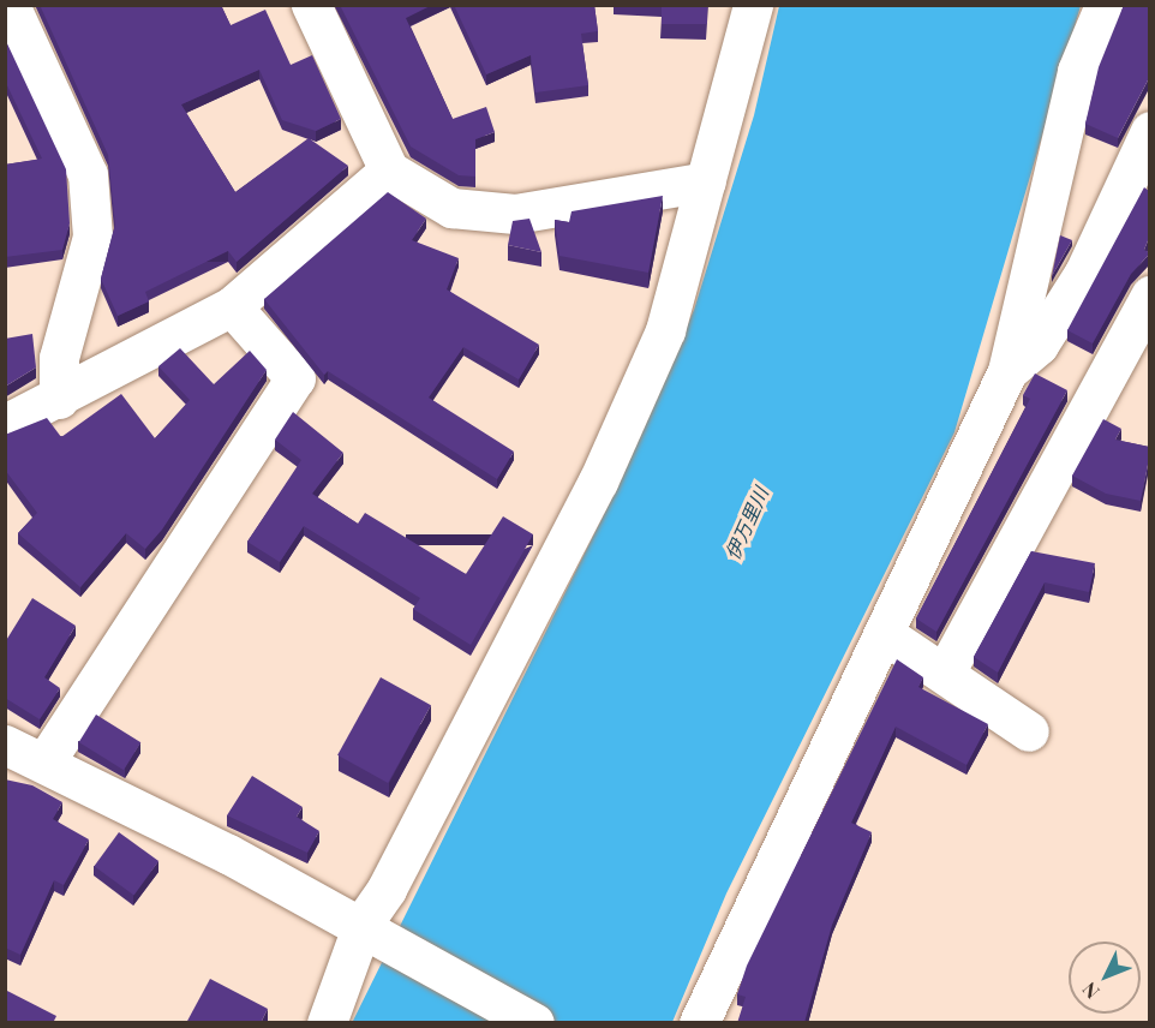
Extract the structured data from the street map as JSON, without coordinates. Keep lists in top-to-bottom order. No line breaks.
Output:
{"water":["伊万里川"],"north":"bottom left"}
